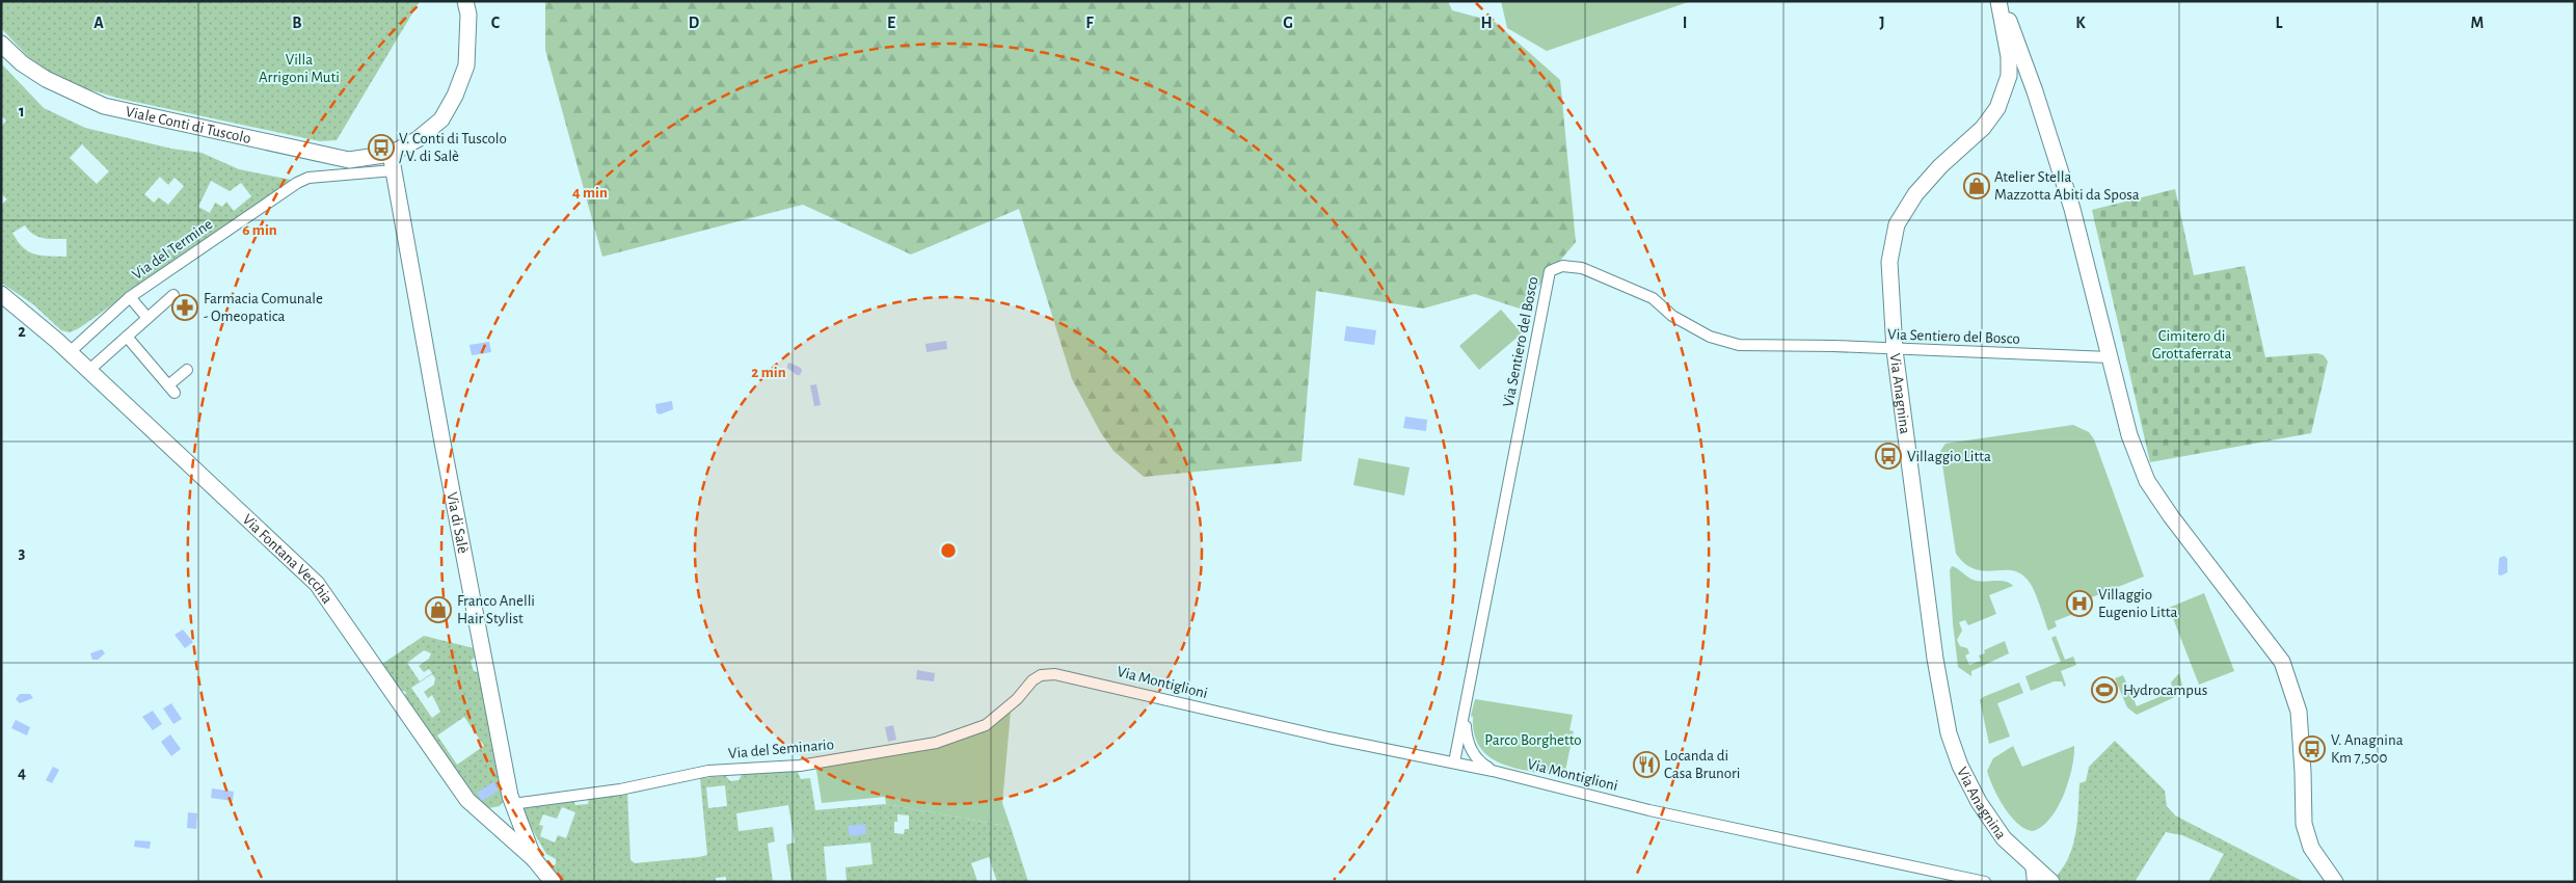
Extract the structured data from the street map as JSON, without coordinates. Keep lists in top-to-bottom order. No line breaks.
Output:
{"streets":{"main road":["Viale Conti di Tuscolo","Via Anagnina","Via di Salè","Via Fontana Vecchia"],"street":["Via del Termine","Via Sentiero del Bosco","Via Montiglioni","Via del Seminario"]},"crossings":[["Viale Conti di Tuscolo","Via del Termine"],["Viale Conti di Tuscolo","Via di Salè"],["Via del Termine","Via di Salè"],["Via del Termine","Via Fontana Vecchia"],["Via Sentiero del Bosco","Via Anagnina"],["Via Sentiero del Bosco","Via Montiglioni"],["Via di Salè","Via Fontana Vecchia"],["Via di Salè","Via del Seminario"],["Via Montiglioni","Via del Seminario"]],"parks":["Villa Arrigoni Muti","Cimitero di Grottaferrata","Parco Borghetto"],"places":{"bus stop":["V. Conti di Tuscolo / V. di Salè","Villaggio Litta","V. Anagnina Km 7,500"],"shop":["Atelier Stella Mazzotta Abiti da Sposa","Franco Anelli Hair Stylist"],"pharmacy":["Farmacia Comunale - Omeopatica"],"hospital":["Villaggio Eugenio Litta"],"sports":["Hydrocampus"],"restaurant":["Locanda di Casa Brunori"]},"grid":{"columns":["A","B","C","D","E","F","G","H","I","J","K","L","M"],"rows":["1","2","3","4"]},"rings":["4 min","6 min","2 min"]}
